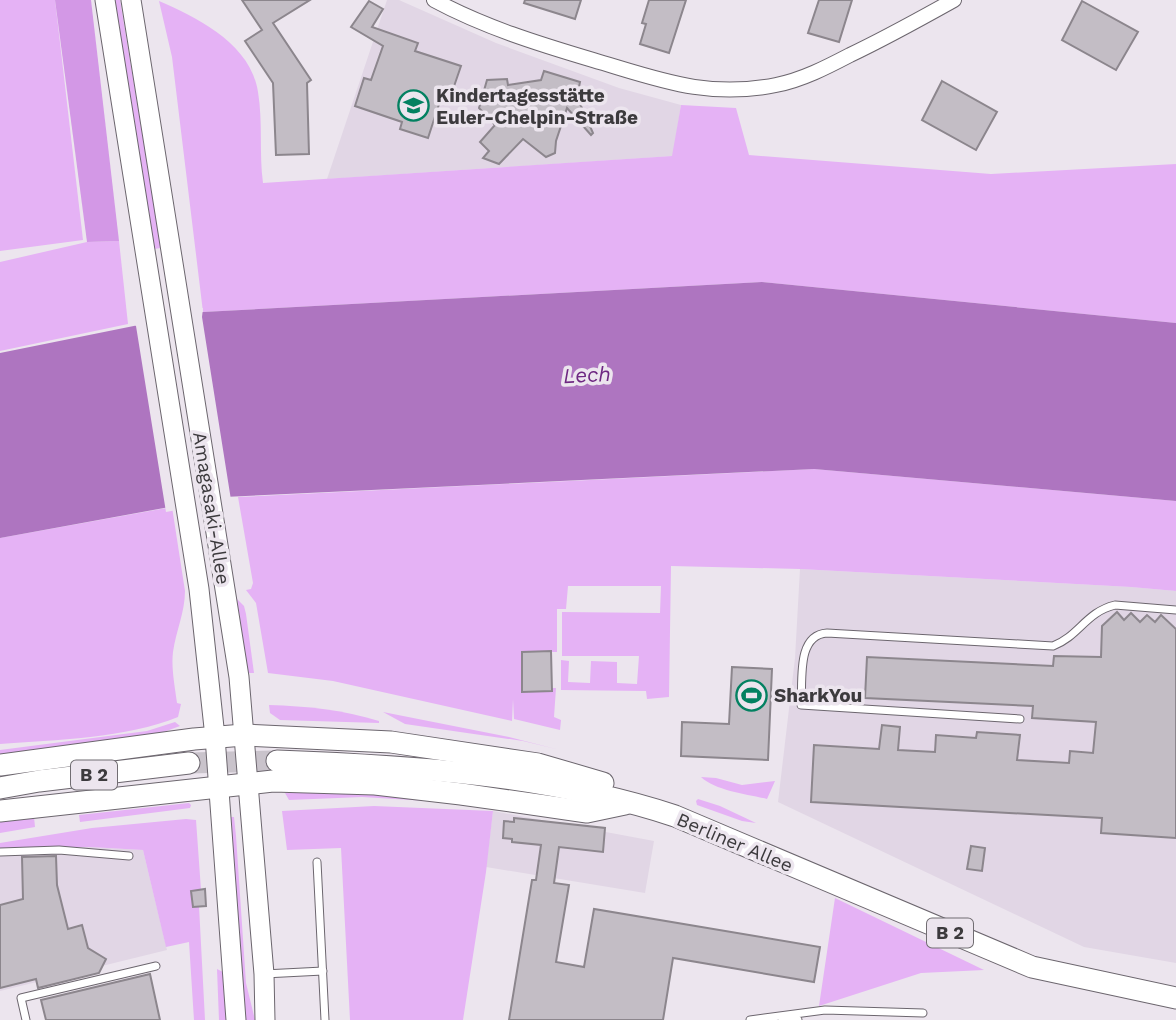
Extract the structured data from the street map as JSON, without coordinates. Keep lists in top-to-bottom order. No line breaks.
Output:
{"streets":{"main road":["Amagasaki-Allee","B 2","Berliner Allee"]},"water":["Lech"],"places":{"school or university":["Kindertagesstätte Euler-Chelpin-Straße"],"sports":["SharkYou"]}}
